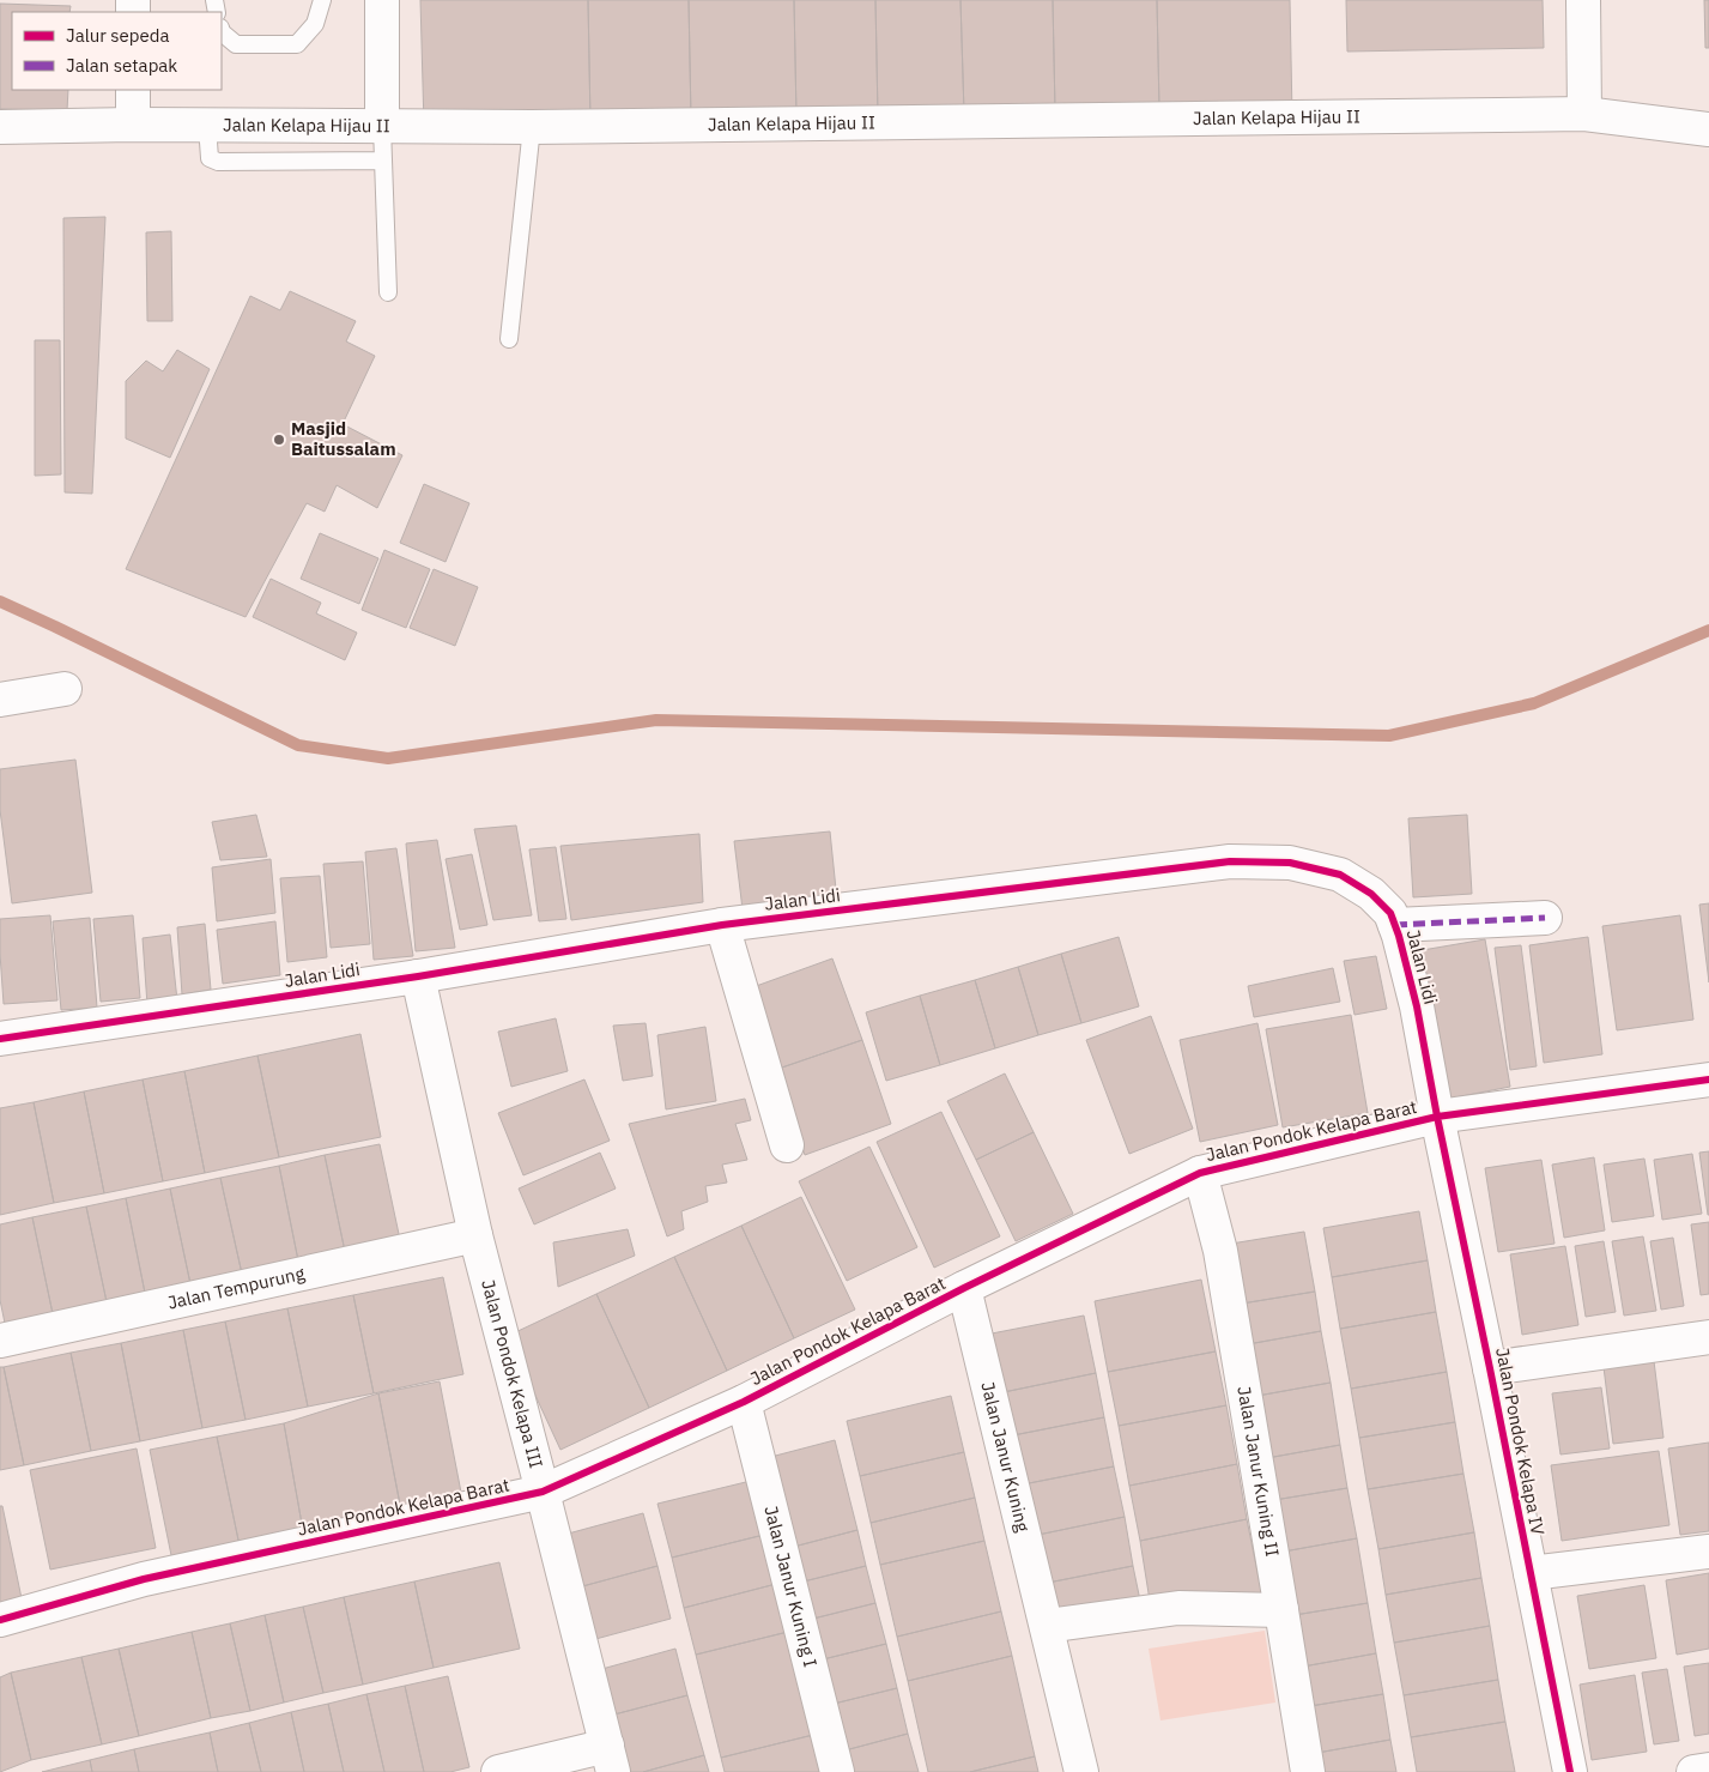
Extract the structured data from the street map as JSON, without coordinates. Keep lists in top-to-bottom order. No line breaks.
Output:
{"streets":{"street":["Jalan Kelapa Hijau II","Jalan Lidi","Jalan Pondok Kelapa Barat","Jalan Tempurung","Jalan Pondok Kelapa III","Jalan Pondok Kelapa IV","Jalan Janur Kuning","Jalan Janur Kuning II","Jalan Janur Kuning I"]},"crossings":[["Jalan Lidi","Jalan Pondok Kelapa Barat"],["Jalan Lidi","Jalan Pondok Kelapa III"],["Jalan Lidi","Jalan Pondok Kelapa IV"],["Jalan Pondok Kelapa Barat","Jalan Pondok Kelapa III"],["Jalan Pondok Kelapa Barat","Jalan Pondok Kelapa IV"],["Jalan Pondok Kelapa Barat","Jalan Janur Kuning"],["Jalan Pondok Kelapa Barat","Jalan Janur Kuning II"],["Jalan Pondok Kelapa Barat","Jalan Janur Kuning I"],["Jalan Tempurung","Jalan Pondok Kelapa III"]],"places":["Masjid Baitussalam"],"legend":["Jalur sepeda","Jalan setapak"]}
